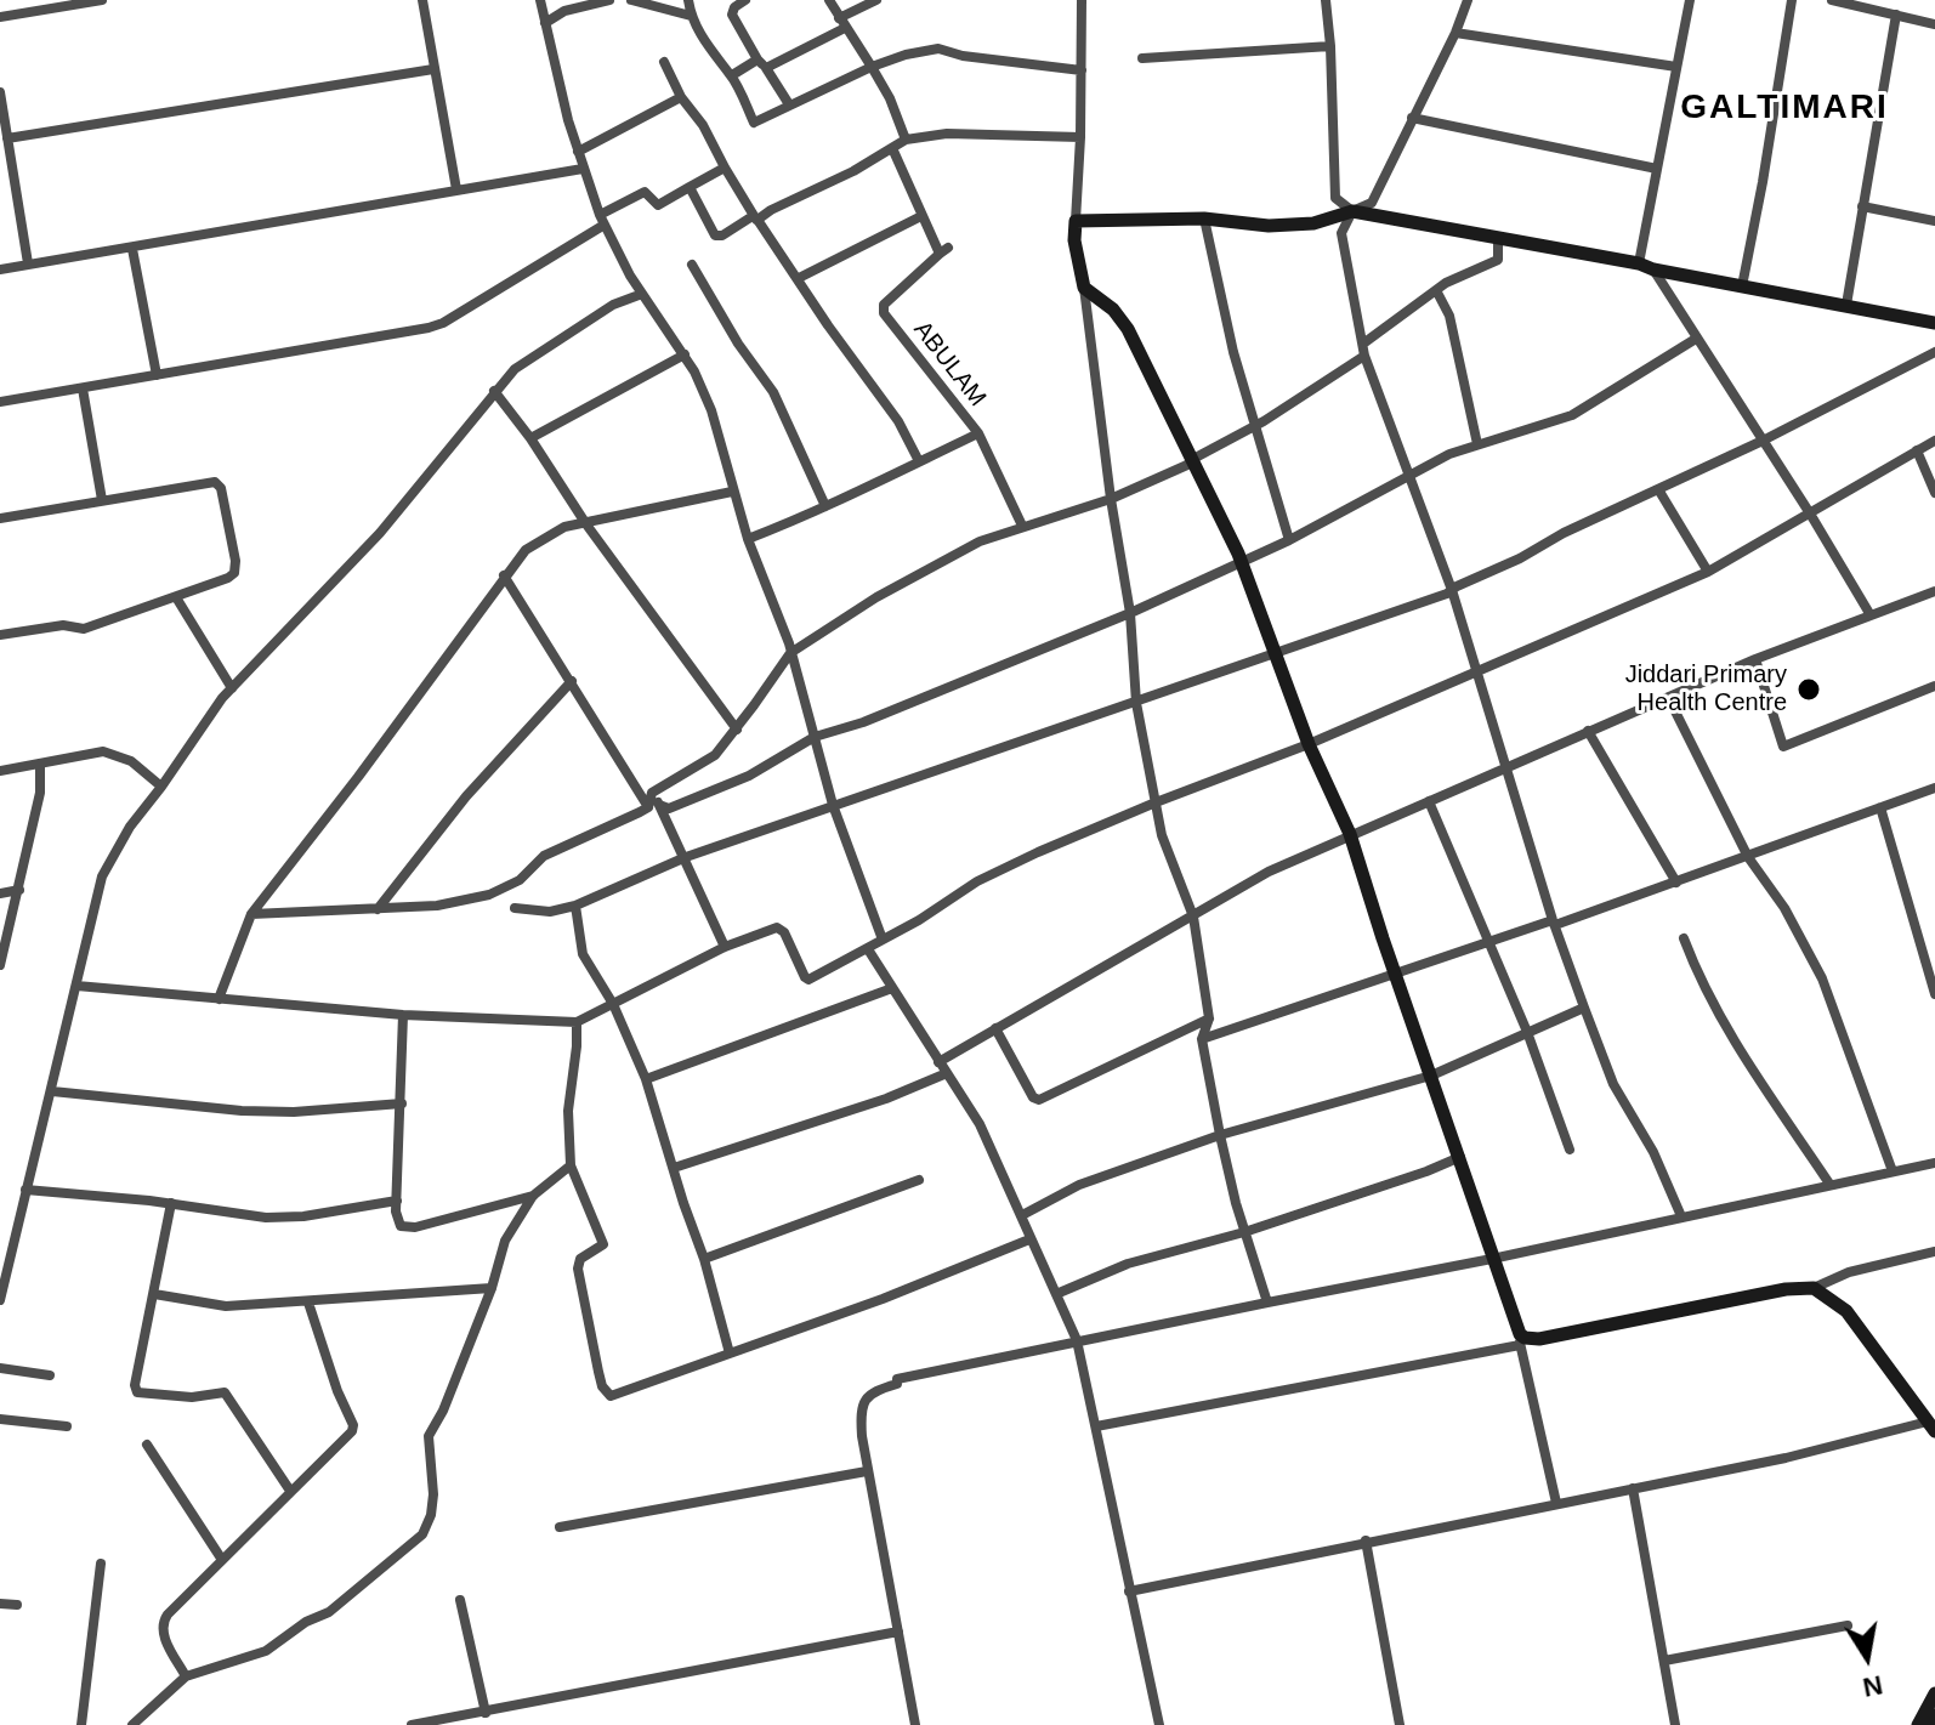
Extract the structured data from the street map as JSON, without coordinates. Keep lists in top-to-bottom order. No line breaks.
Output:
{"streets":{"street":["ABULAM"]},"districts":["GALTIMARI"],"places":["Jiddari Primary Health Centre"],"north":"bottom"}
